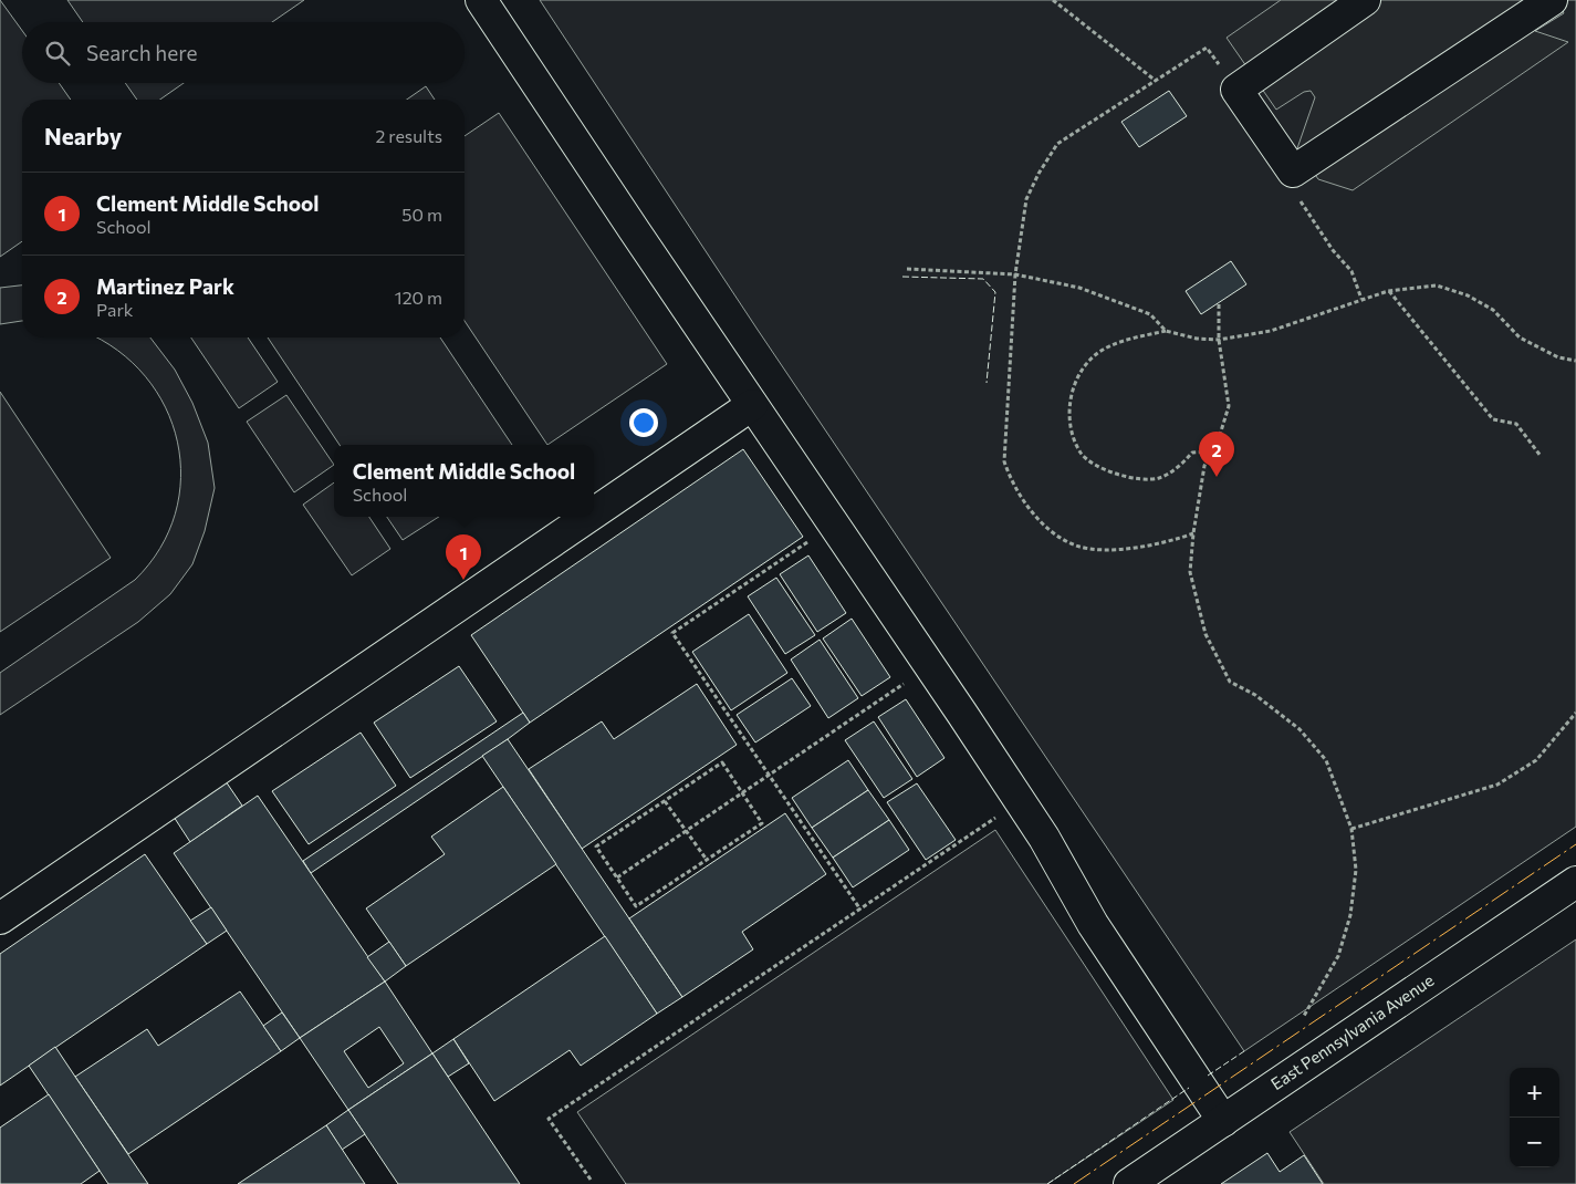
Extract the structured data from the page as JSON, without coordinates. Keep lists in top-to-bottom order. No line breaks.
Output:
{"streets":{"street":["East Pennsylvania Avenue"]},"page":{"search":"Search here","heading":["Nearby","2 results"],"list":[{"mark":"1","name":"Clement Middle School","note":"School","value":"50 m"},{"mark":"2","name":"Martinez Park","note":"Park","value":"120 m"}],"pins":["2","1"],"popup":["Clement Middle School","School"],"map_buttons":["+","−"]}}
